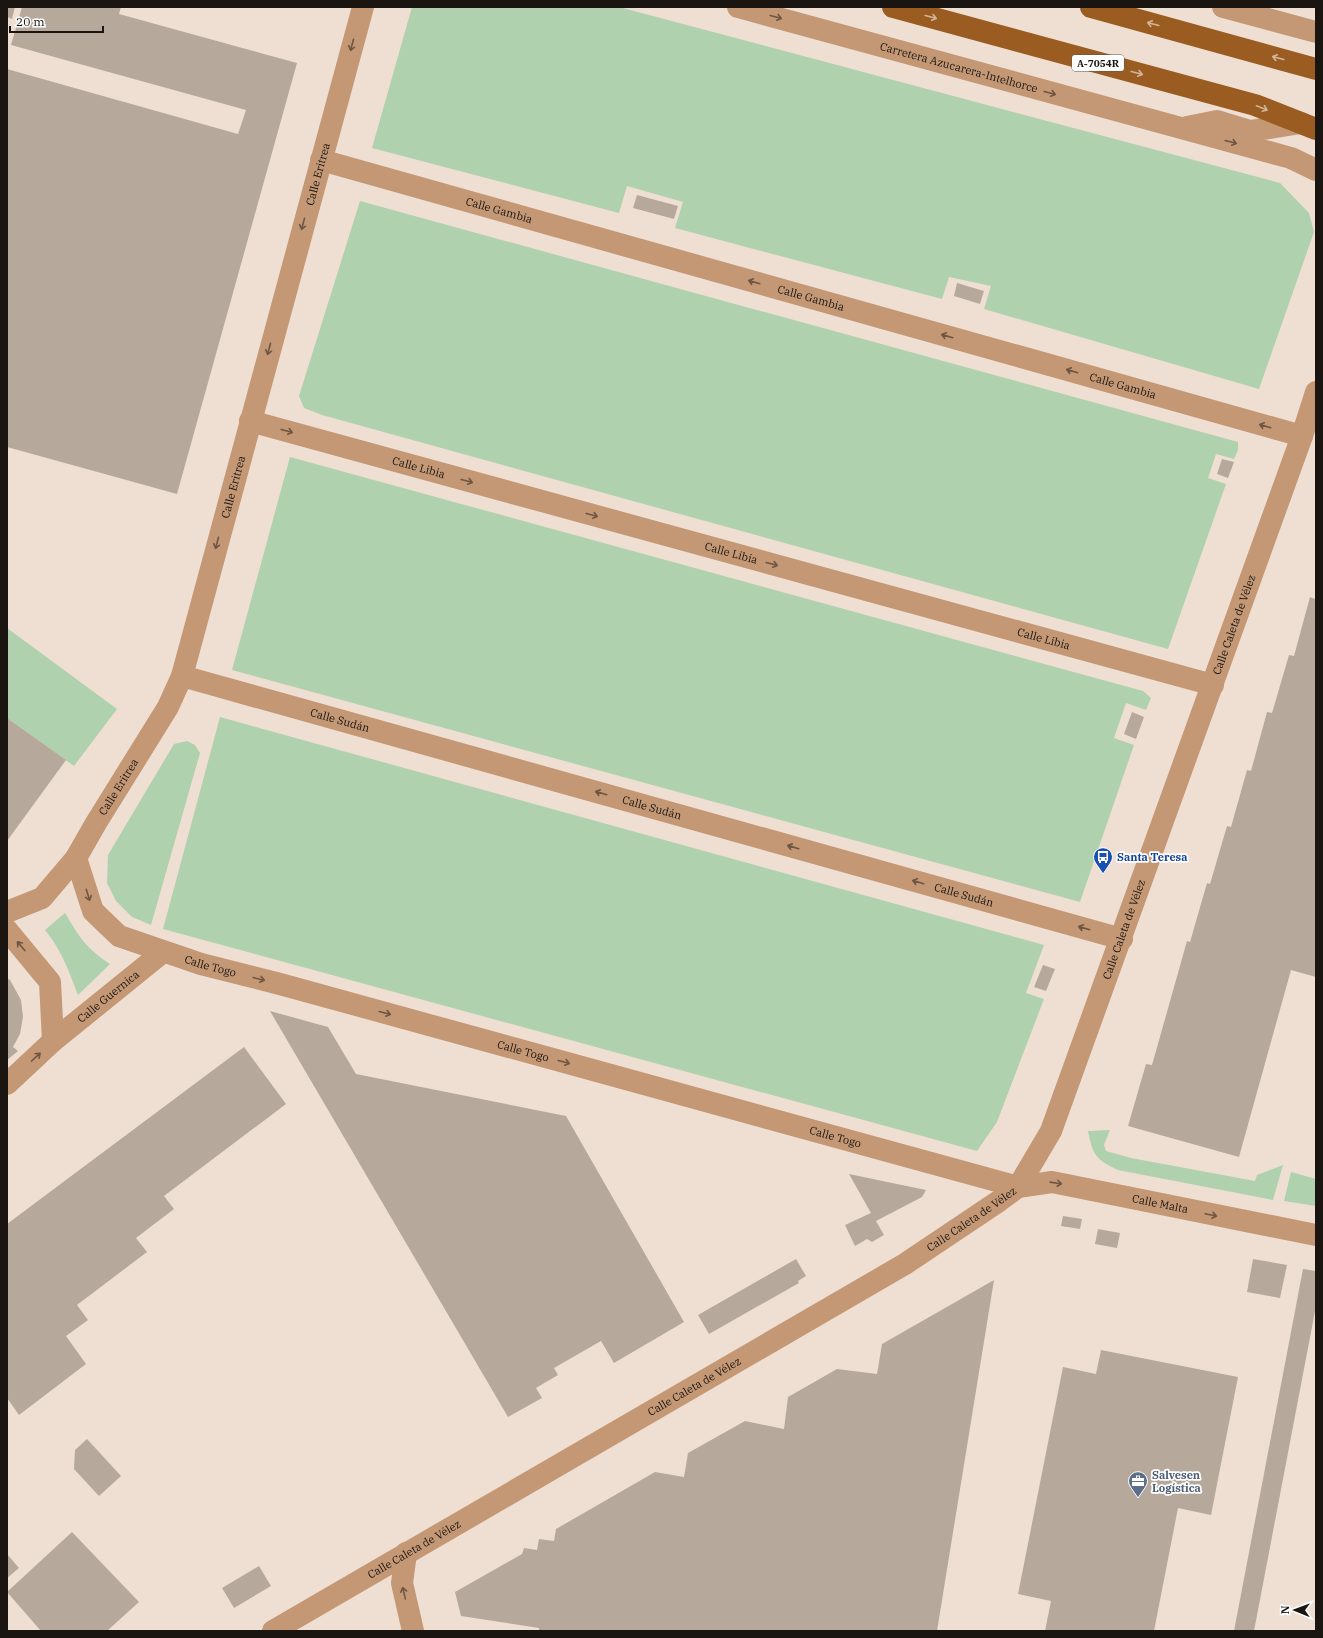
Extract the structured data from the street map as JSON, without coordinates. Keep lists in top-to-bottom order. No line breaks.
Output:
{"streets":{"main road":["A-7054R","Carretera Azucarera-Intelhorce"],"street":["Calle Eritrea","Calle Gambia","Calle Libia","Calle Caleta de Vélez","Calle Sudán","Calle Togo","Calle Guernica","Calle Malta"]},"crossings":[["Calle Eritrea","Calle Gambia"],["Calle Eritrea","Calle Libia"],["Calle Eritrea","Calle Sudán"],["Calle Eritrea","Calle Togo"],["Calle Gambia","Calle Caleta de Vélez"],["Calle Libia","Calle Caleta de Vélez"],["Calle Caleta de Vélez","Calle Sudán"],["Calle Caleta de Vélez","Calle Togo"],["Calle Caleta de Vélez","Calle Malta"],["Calle Togo","Calle Guernica"],["Calle Togo","Calle Malta"]],"one_way":["Carretera Azucarera-Intelhorce","Calle Eritrea","Calle Gambia","Calle Libia","Calle Sudán","Calle Togo","Calle Malta"],"places":{"bus stop":["Santa Teresa"],"office":["Salvesen Logística"]},"scale_bar":"20 m","north":"left"}
